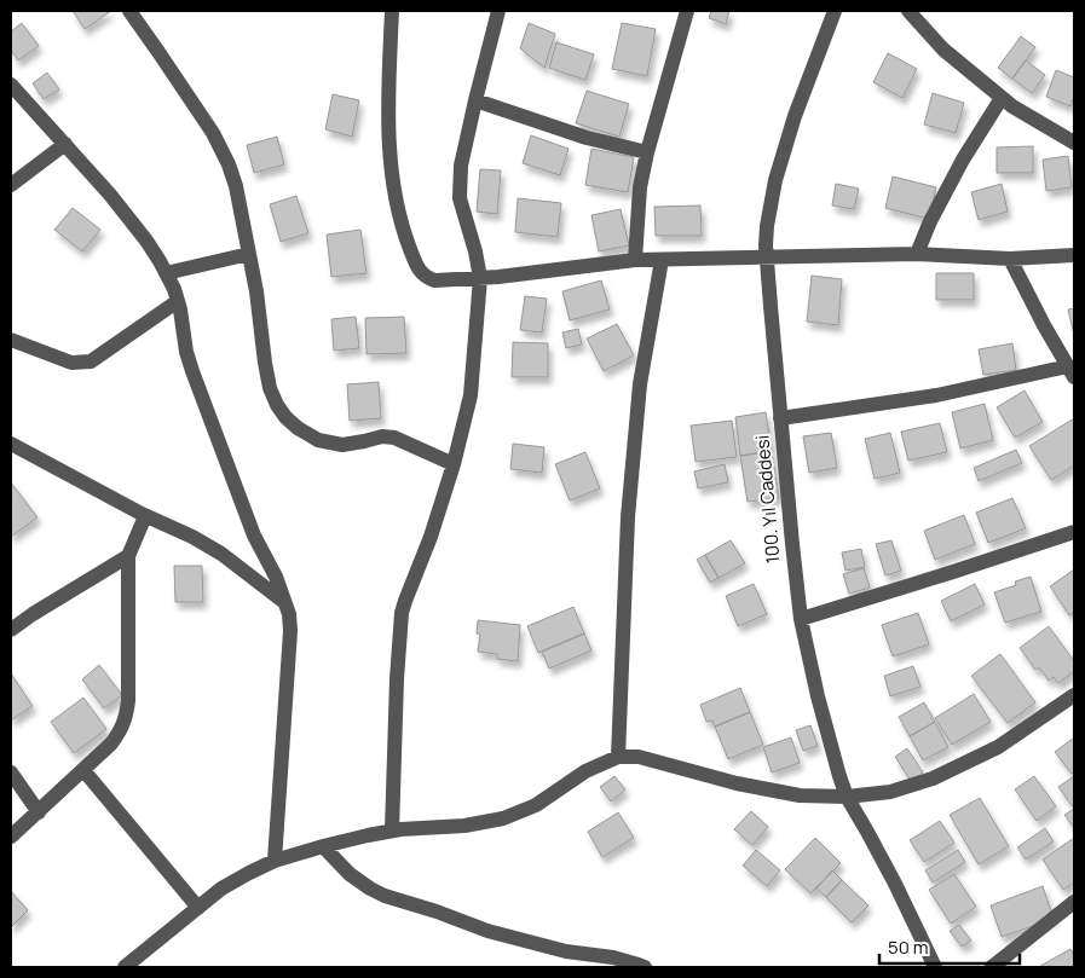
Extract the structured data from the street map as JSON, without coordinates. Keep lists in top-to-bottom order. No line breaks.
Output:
{"streets":{"street":["100. Yıl Caddesi"]},"scale_bar":"50 m"}
